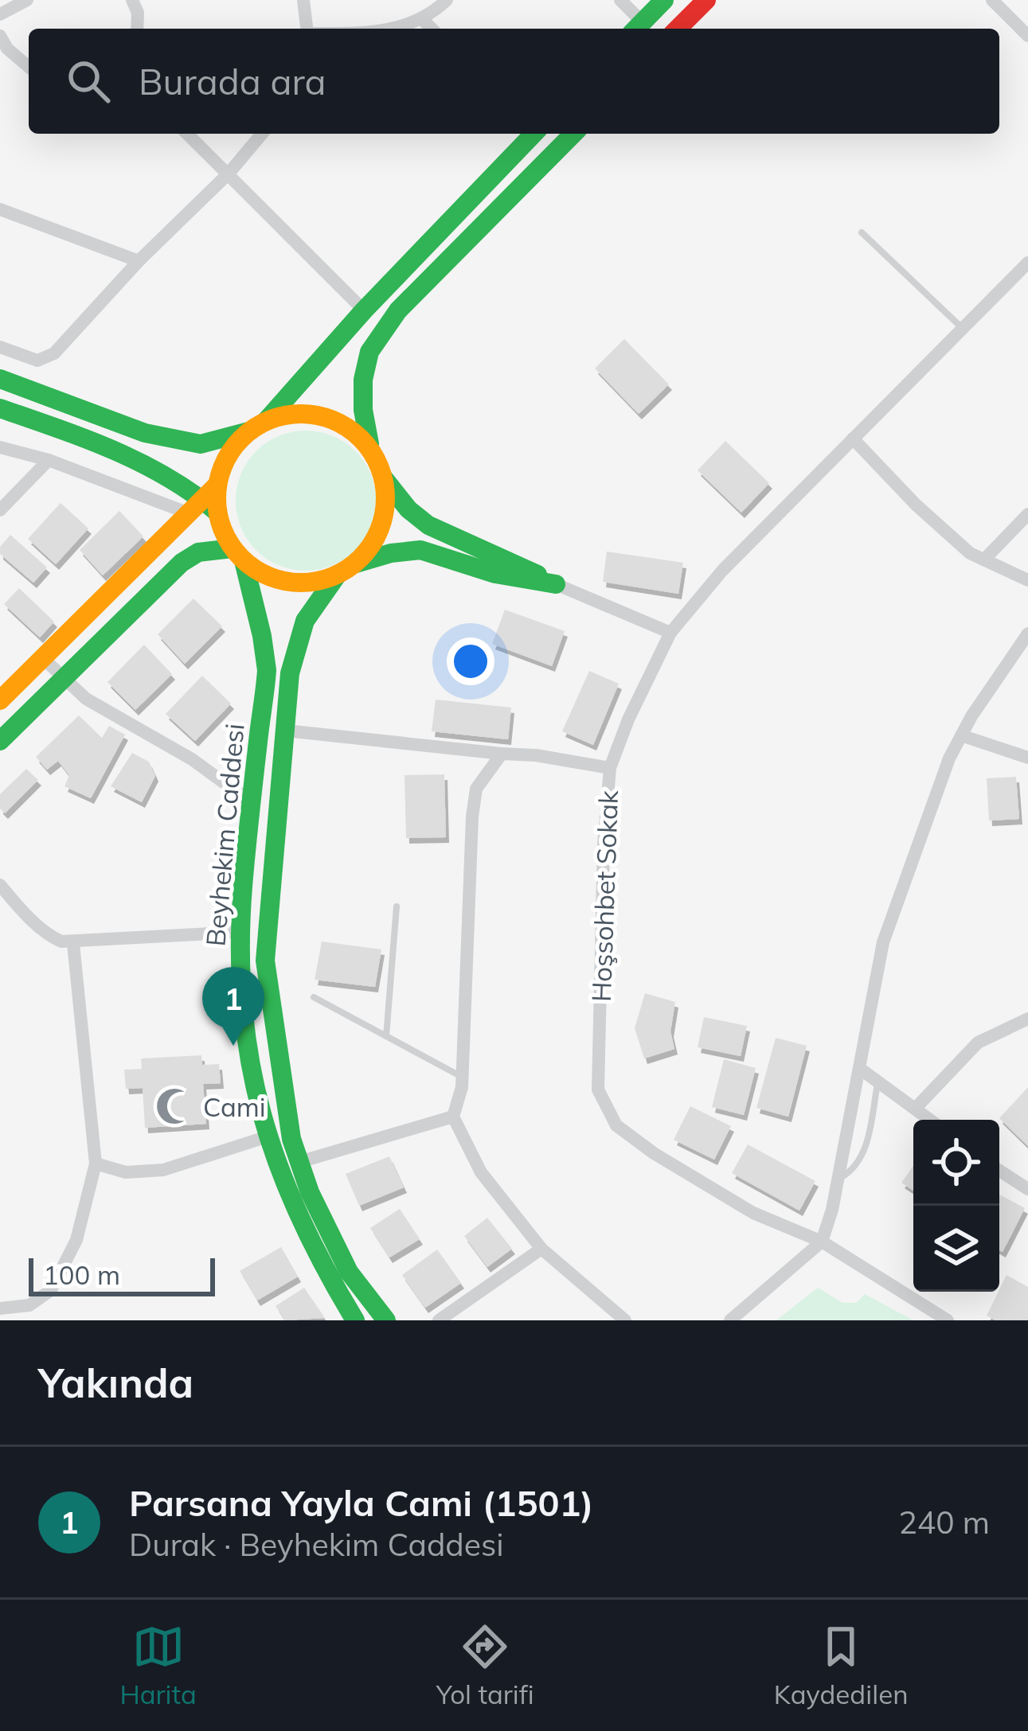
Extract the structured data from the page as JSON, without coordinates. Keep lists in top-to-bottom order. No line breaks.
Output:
{"streets":{"main road":["Beyhekim Caddesi"],"street":["Hoşsohbet Sokak"]},"places":{"mosque":["Cami"]},"scale_bar":"100 m","page":{"search":"Burada ara","pins":"1","scale":"100 m","heading":"Yakında","list":[{"mark":"1","name":"Parsana Yayla Cami (1501)","note":"Durak · Beyhekim Caddesi","value":"240 m"}],"nav":["Harita","Yol tarifi","Kaydedilen"]}}
